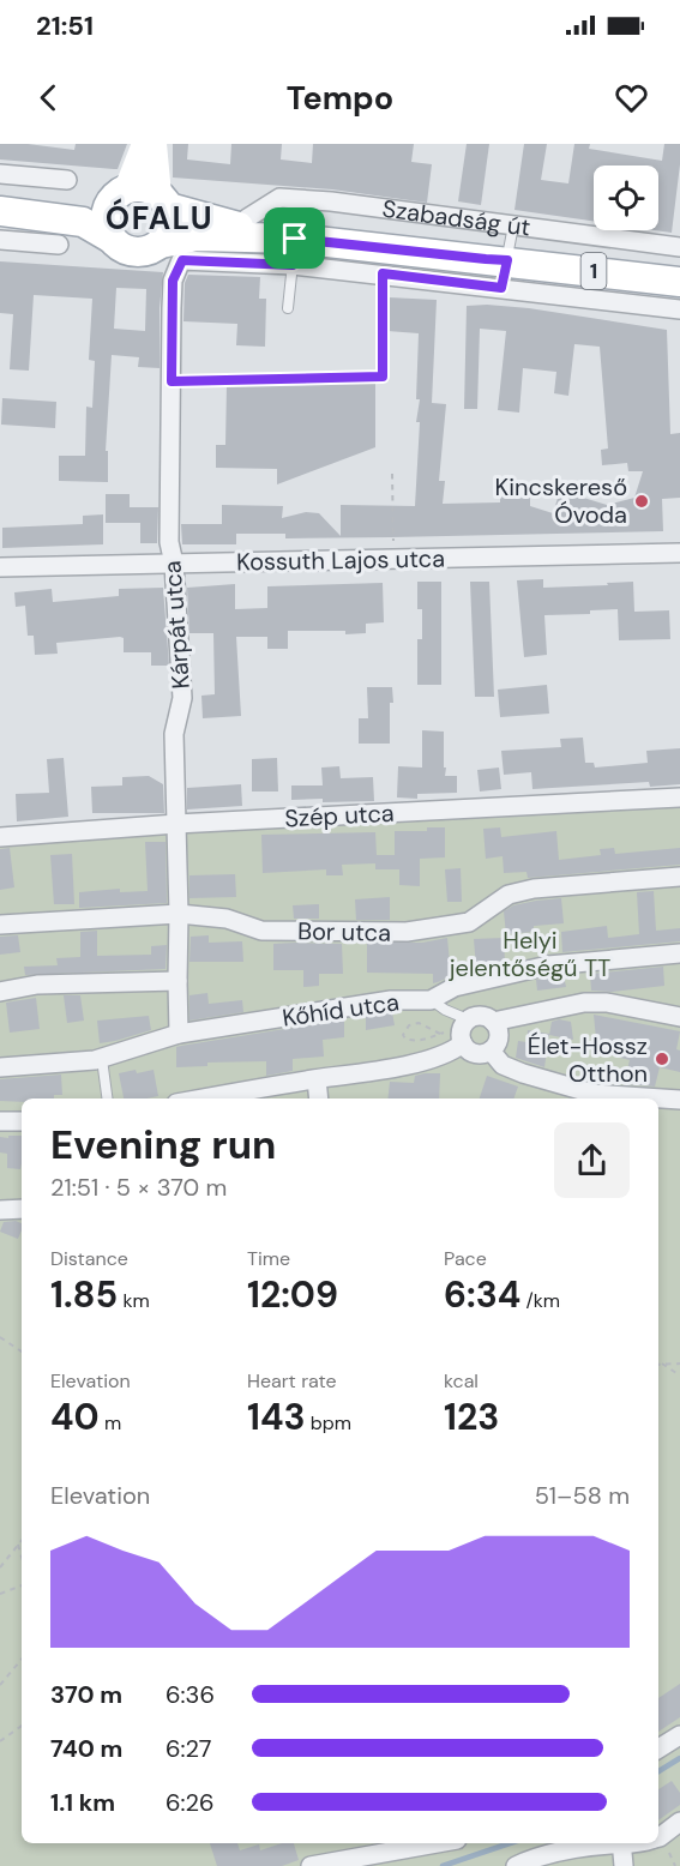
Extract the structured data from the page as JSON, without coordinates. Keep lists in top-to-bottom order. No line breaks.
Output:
{"streets":{"main road":["Szabadság út","1"],"street":["Kossuth Lajos utca","Kárpát utca","Szép utca","Bor utca","Kőhíd utca"]},"crossings":[["Szabadság út","1"],["Szabadság út","Kárpát utca"],["1","Kárpát utca"],["Kossuth Lajos utca","Kárpát utca"],["Kárpát utca","Szép utca"],["Kárpát utca","Bor utca"],["Kárpát utca","Kőhíd utca"]],"districts":["ÓFALU"],"parks":["Helyi jelentőségű TT"],"places":["Kincskereső Óvoda","Élet-Hossz Otthon"],"page":{"status":"21:51","header":"Tempo","heading":["Evening run","21:51 · 5 × 370 m"],"stats":[["Distance","1.85 km"],["Time","12:09"],["Pace","6:34 /km"],["Elevation","40 m"],["Heart rate","143 bpm"],["kcal","123"]],"chart":["Elevation","51–58 m"],"list":[{"name":"370 m","note":"6:36"},{"name":"740 m","note":"6:27"},{"name":"1.1 km","note":"6:26"}]}}
